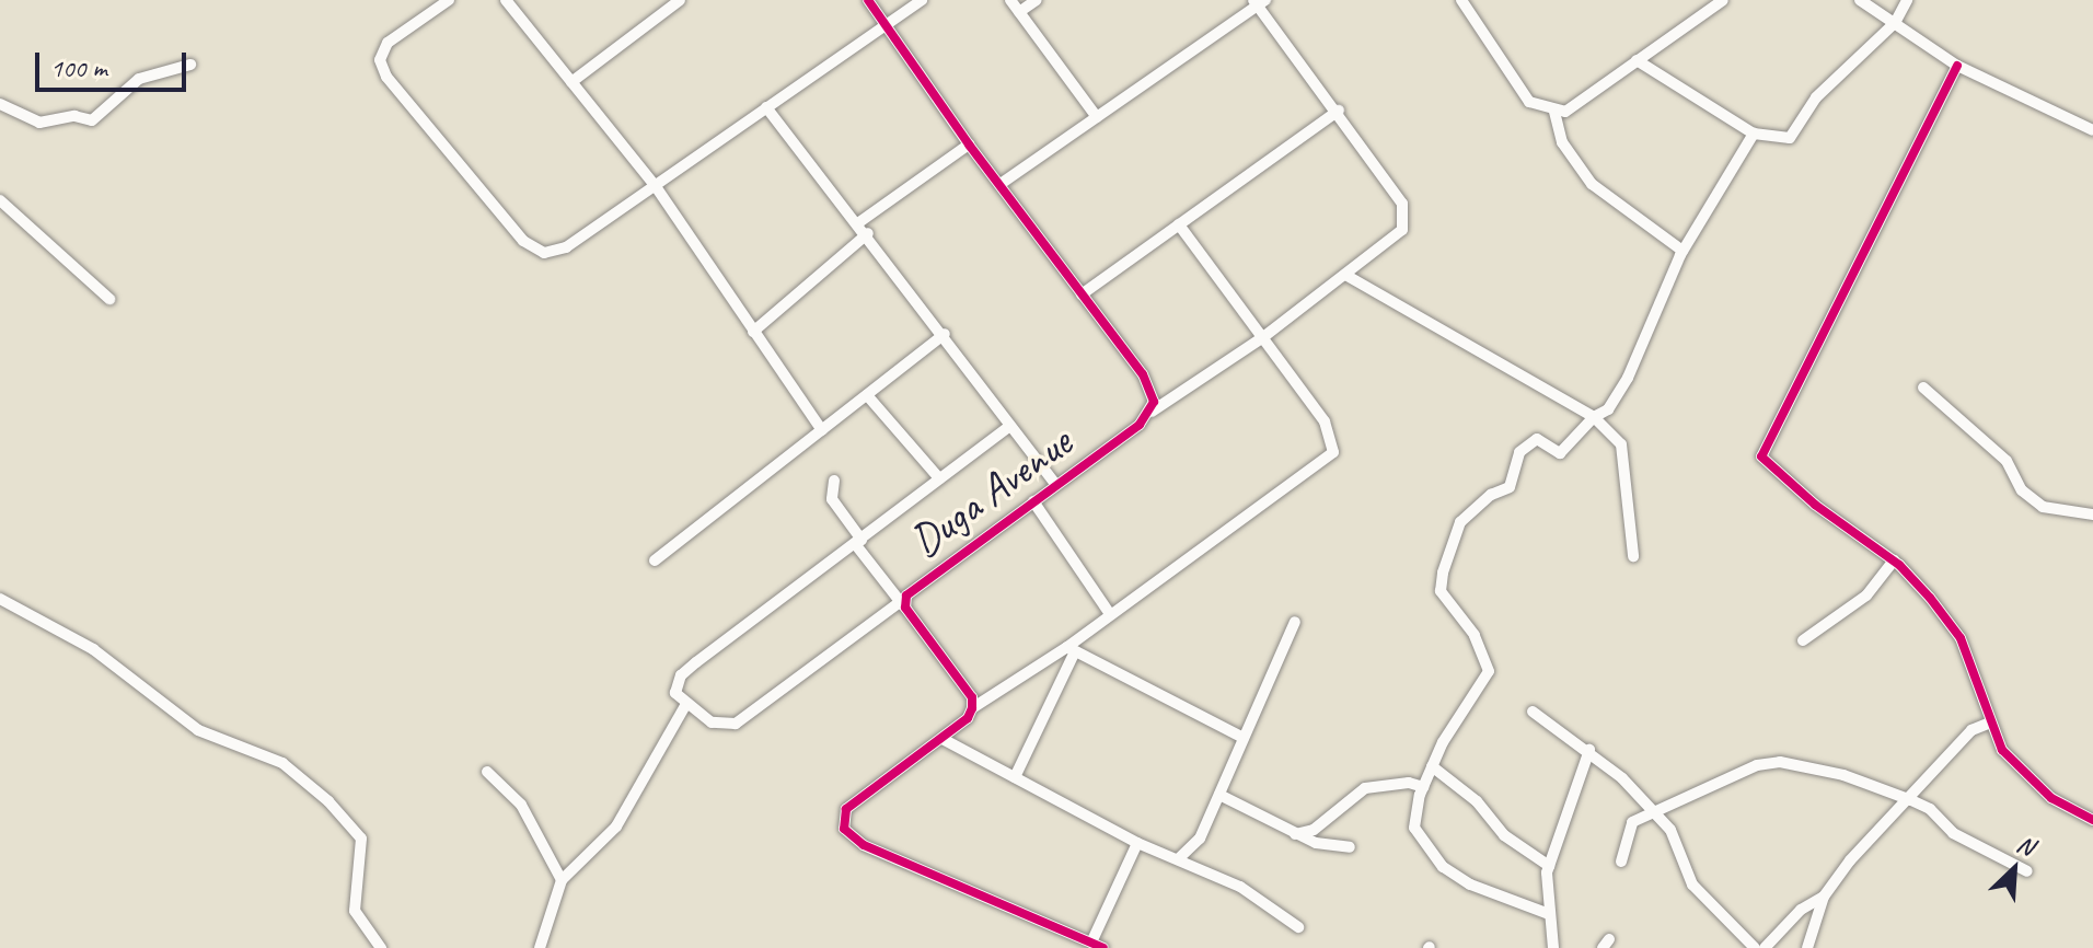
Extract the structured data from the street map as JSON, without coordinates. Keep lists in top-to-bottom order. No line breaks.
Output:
{"streets":{"street":["Duga Avenue"]},"scale_bar":"100 m","north":"top right"}
